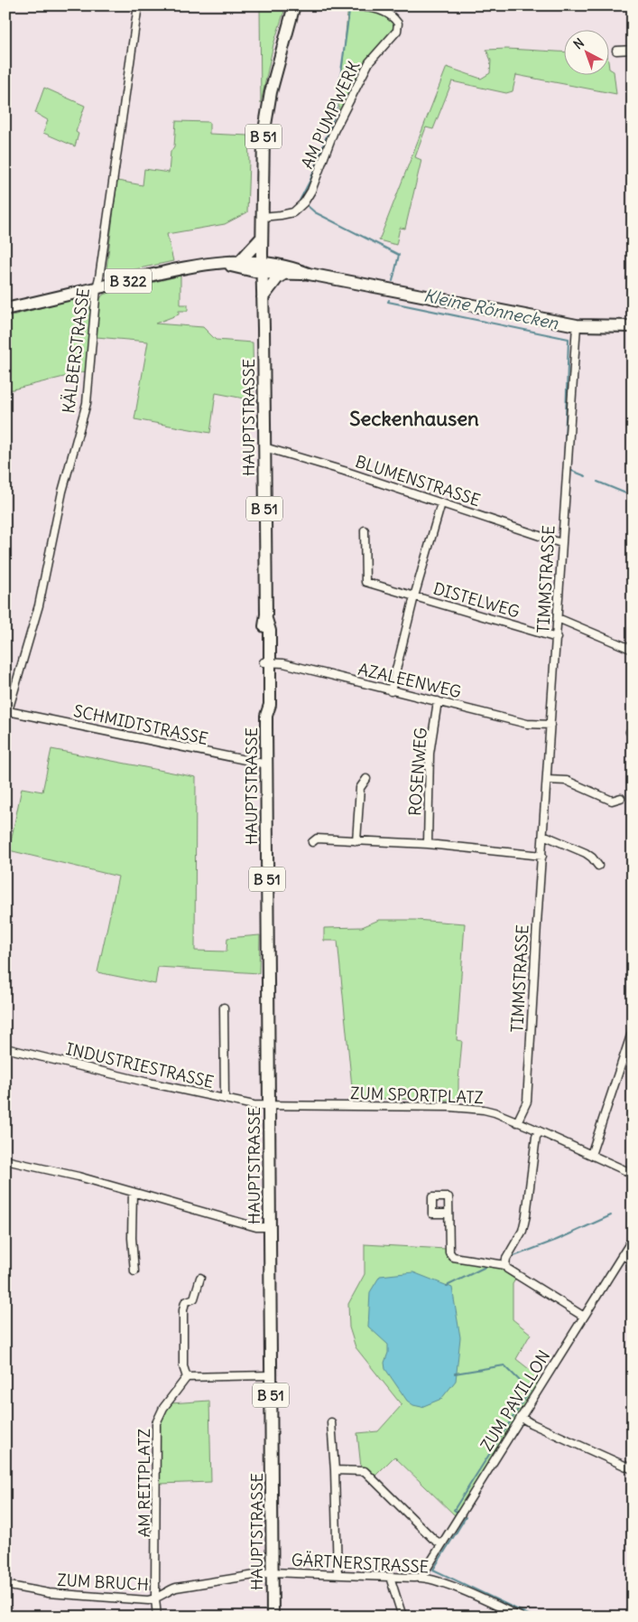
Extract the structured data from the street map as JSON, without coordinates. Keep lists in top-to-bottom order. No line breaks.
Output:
{"streets":{"main road":["B 51","B 322","HAUPTSTRASSE"],"street":["AM PUMPWERK","KÄLBERSTRASSE","BLUMENSTRASSE","TIMMSTRASSE","DISTELWEG","AZALEENWEG","SCHMIDTSTRASSE","ROSENWEG","INDUSTRIESTRASSE","ZUM SPORTPLATZ","ZUM PAVILLON","AM REITPLATZ","GÄRTNERSTRASSE","ZUM BRUCH"]},"crossings":[["AM PUMPWERK","B 51"],["B 51","B 322"],["B 51","HAUPTSTRASSE"],["B 322","KÄLBERSTRASSE"],["B 322","TIMMSTRASSE"],["KÄLBERSTRASSE","SCHMIDTSTRASSE"],["HAUPTSTRASSE","BLUMENSTRASSE"],["HAUPTSTRASSE","AZALEENWEG"],["HAUPTSTRASSE","SCHMIDTSTRASSE"],["HAUPTSTRASSE","INDUSTRIESTRASSE"],["HAUPTSTRASSE","ZUM SPORTPLATZ"],["HAUPTSTRASSE","GÄRTNERSTRASSE"],["HAUPTSTRASSE","ZUM BRUCH"],["BLUMENSTRASSE","TIMMSTRASSE"],["BLUMENSTRASSE","DISTELWEG"],["TIMMSTRASSE","DISTELWEG"],["TIMMSTRASSE","AZALEENWEG"],["TIMMSTRASSE","ZUM SPORTPLATZ"],["DISTELWEG","AZALEENWEG"],["AZALEENWEG","ROSENWEG"],["INDUSTRIESTRASSE","ZUM SPORTPLATZ"],["ZUM PAVILLON","GÄRTNERSTRASSE"],["AM REITPLATZ","ZUM BRUCH"],["GÄRTNERSTRASSE","ZUM BRUCH"]],"districts":["Seckenhausen"],"water":["Kleine Rönnecken"],"north":"top left"}
